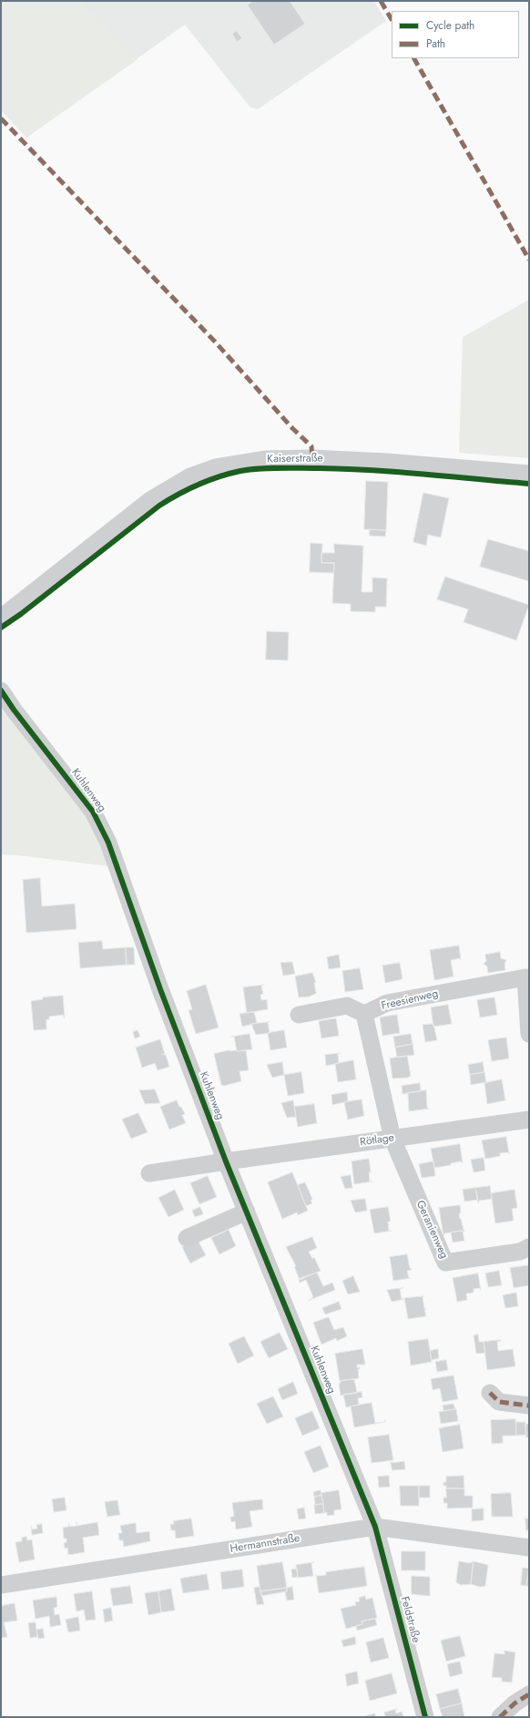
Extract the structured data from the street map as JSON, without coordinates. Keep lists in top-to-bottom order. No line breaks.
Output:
{"streets":{"street":["Kaiserstraße","Kuhlenweg","Freesienweg","Rötlage","Geranienweg","Hermannstraße","Feldstraße"]},"crossings":[["Kuhlenweg","Rötlage"],["Kuhlenweg","Hermannstraße"],["Kuhlenweg","Feldstraße"],["Rötlage","Geranienweg"],["Hermannstraße","Feldstraße"]],"legend":["Cycle path","Path"]}
